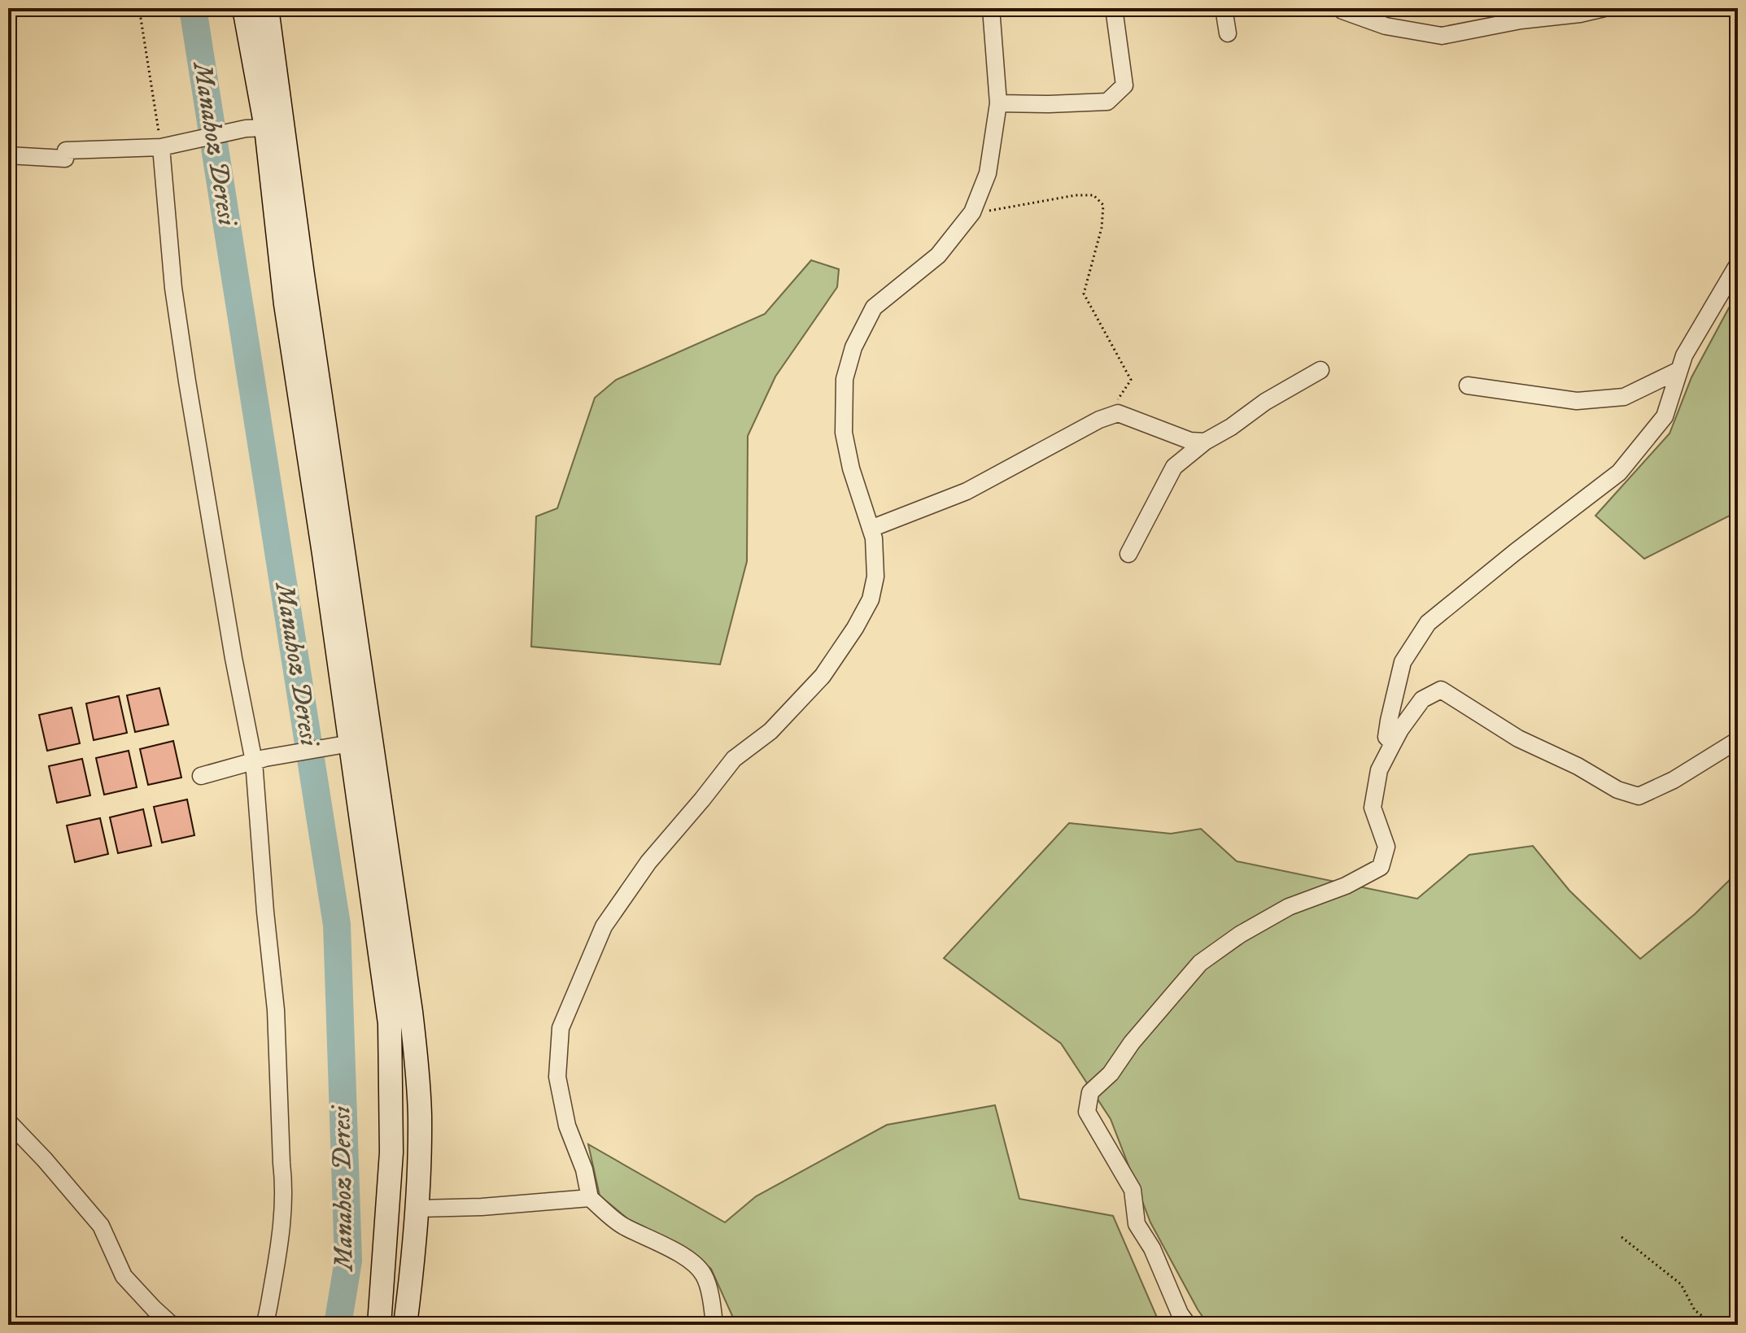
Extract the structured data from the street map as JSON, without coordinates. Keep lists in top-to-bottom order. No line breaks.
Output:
{"water":["Manahoz Deresi"]}
